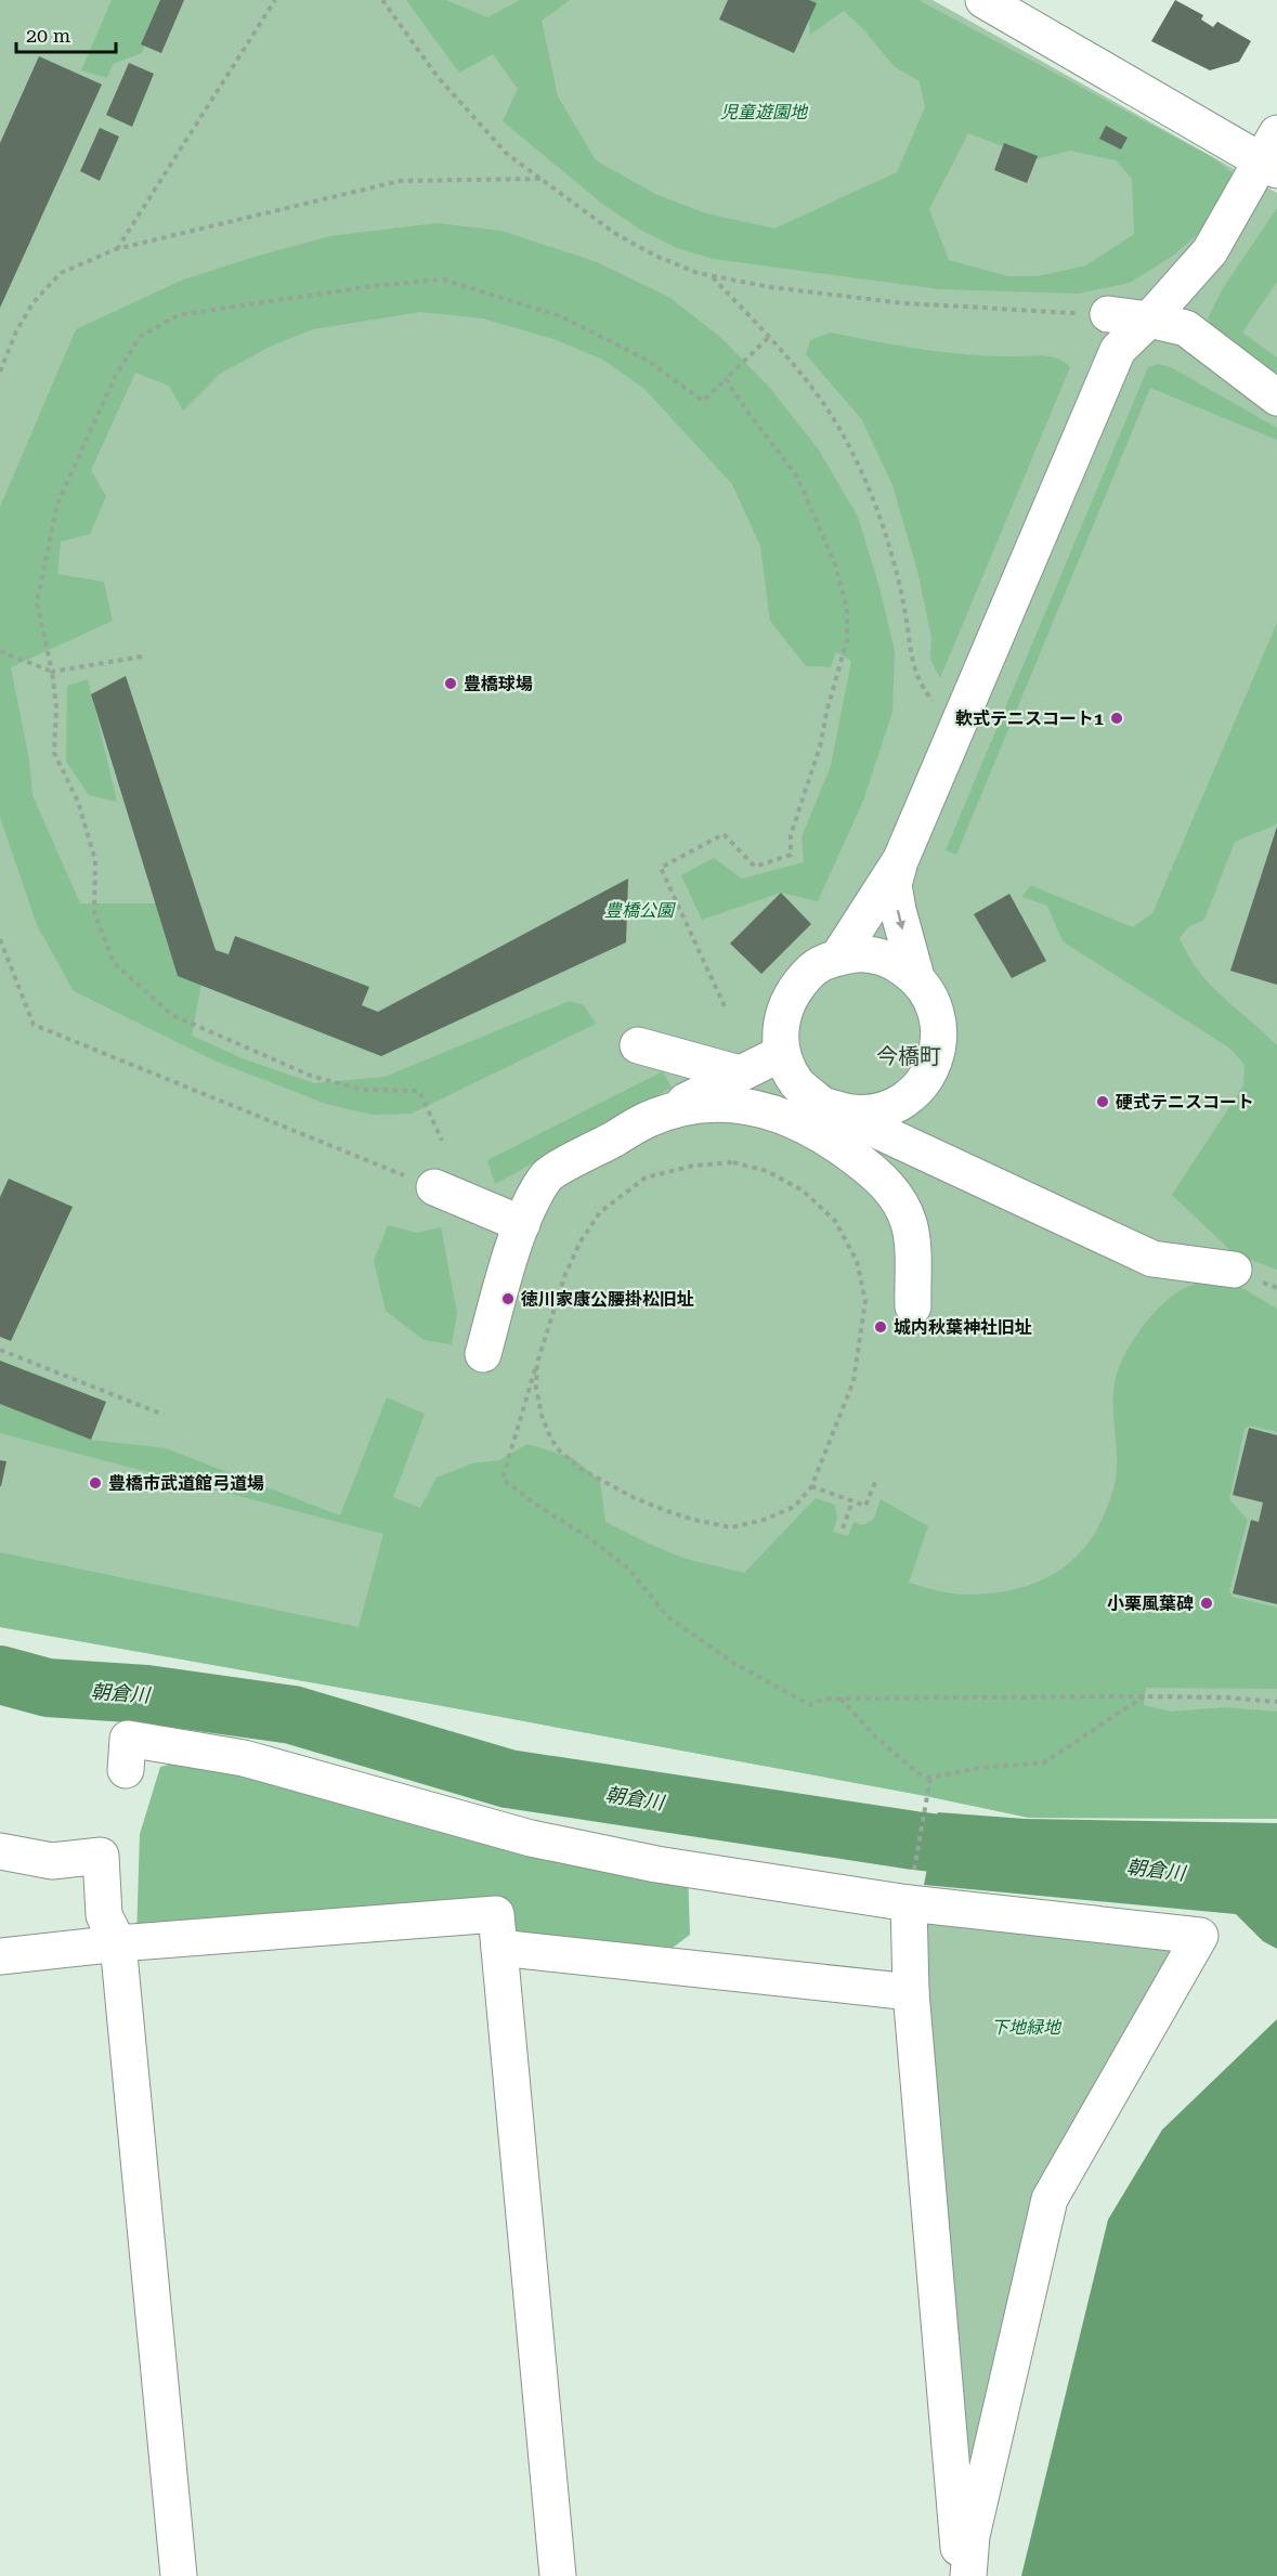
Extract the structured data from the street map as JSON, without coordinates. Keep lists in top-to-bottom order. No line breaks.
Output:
{"districts":["今橋町"],"water":["朝倉川"],"parks":["児童遊園地","豊橋公園","下地緑地"],"places":["豊橋球場","軟式テニスコート1","硬式テニスコート","徳川家康公腰掛松旧址","城内秋葉神社旧址","豊橋市武道館弓道場","小栗風葉碑"],"scale_bar":"20 m"}
